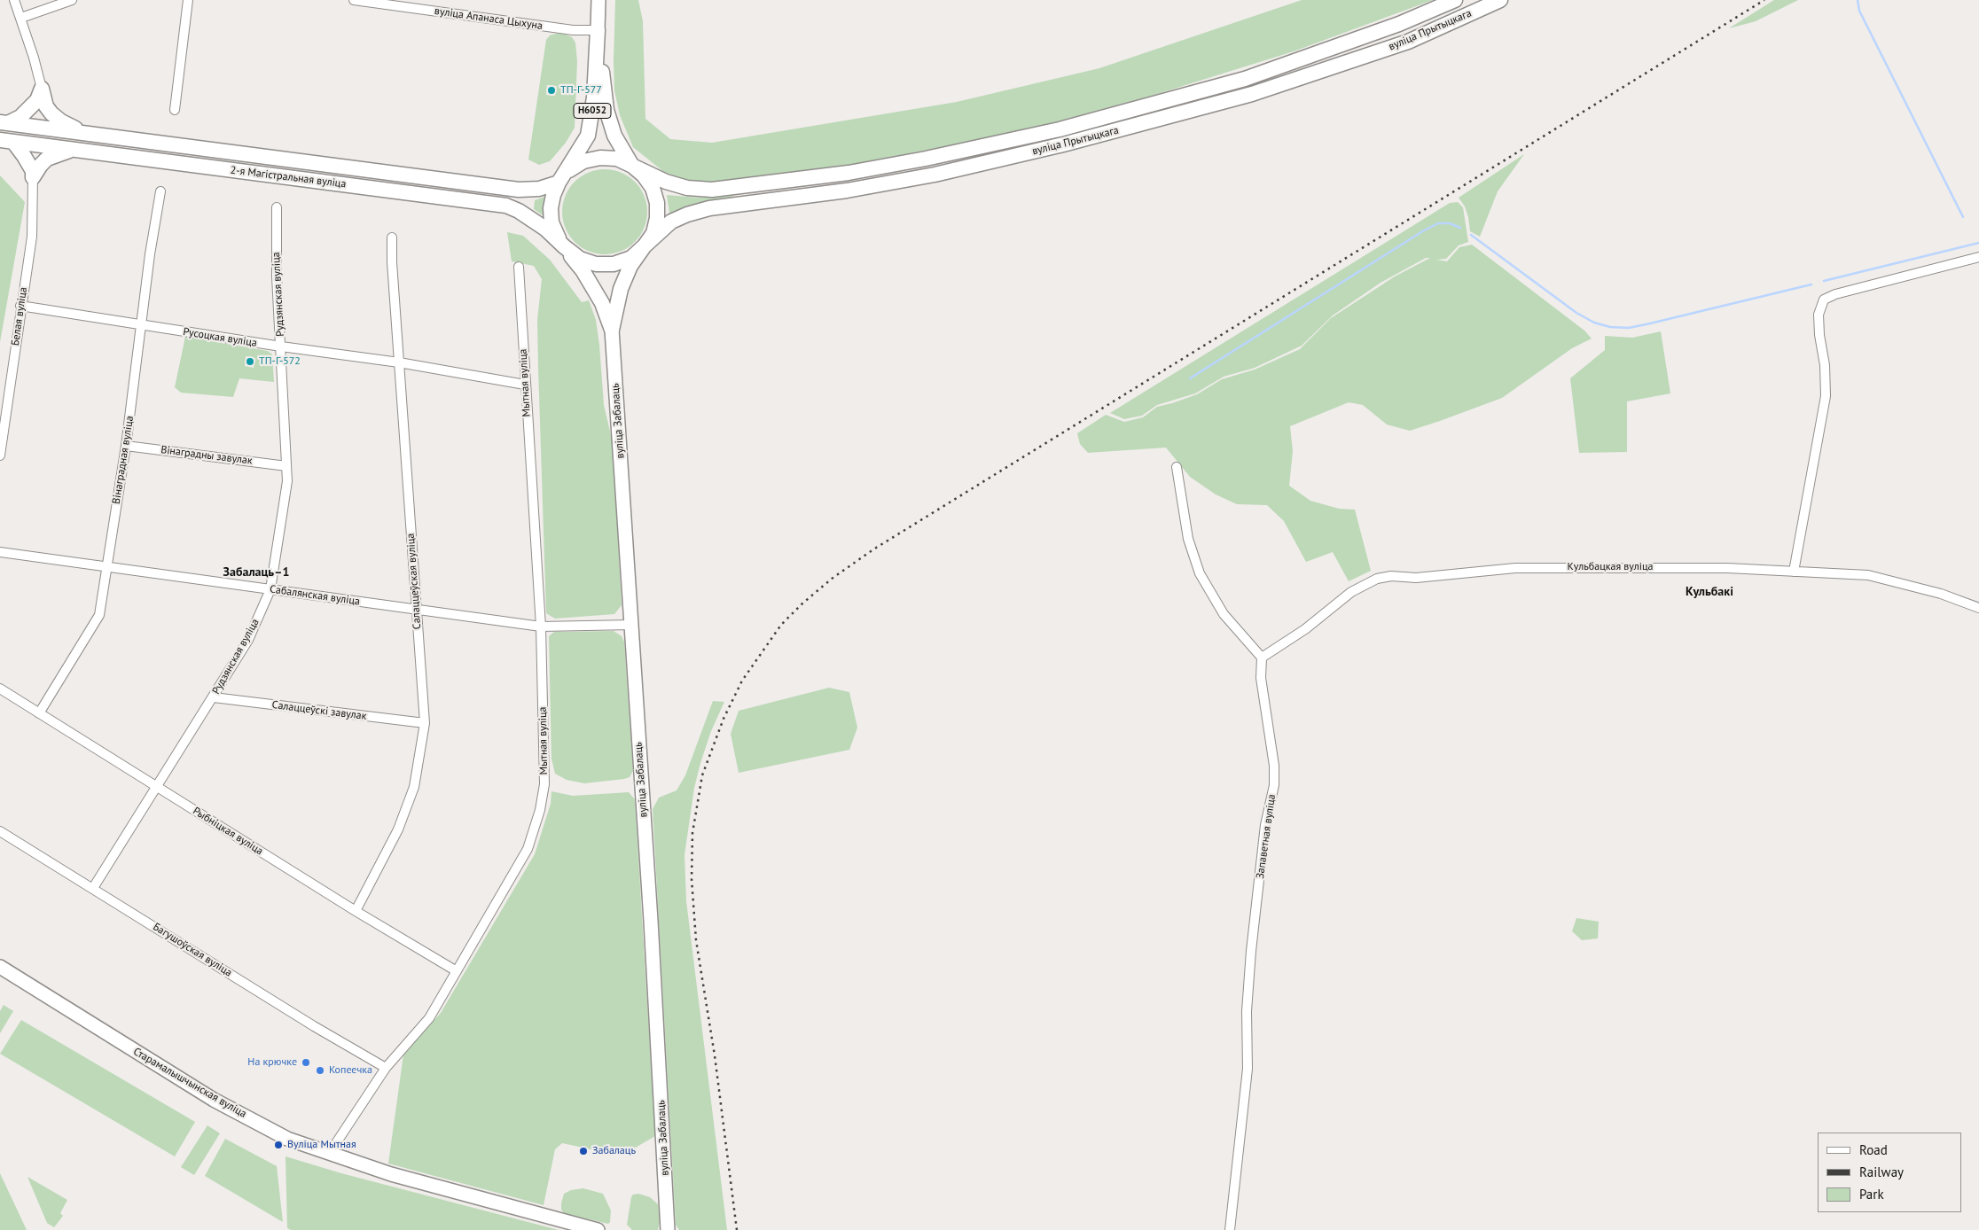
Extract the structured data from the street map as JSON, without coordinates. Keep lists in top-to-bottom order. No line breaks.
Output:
{"streets":{"main road":["вуліца Прытыцкага","Н6052","2-я Магістральная вуліца"],"street":["вуліца Апанаса Цыхуна","Рудзянская вуліца","Белая вуліца","Русоцкая вуліца","Мытная вуліца","вуліца Забалаць","Вінаградны завулак","Вінаградная вуліца","Кульбацкая вуліца","Салаццеўская вуліца","Сабалянская вуліца","Салаццеўскі завулак","Рыбніцкая вуліца","Запаветная вуліца","Багушоўская вуліца","Старамалышчынская вуліца"]},"crossings":[["вуліца Апанаса Цыхуна","Н6052"],["вуліца Прытыцкага","Н6052"],["вуліца Прытыцкага","2-я Магістральная вуліца"],["Н6052","2-я Магістральная вуліца"],["Н6052","вуліца Забалаць"],["Рудзянская вуліца","Русоцкая вуліца"],["Рудзянская вуліца","Вінаградны завулак"],["Рудзянская вуліца","Сабалянская вуліца"],["Рудзянская вуліца","Салаццеўскі завулак"],["Рудзянская вуліца","Рыбніцкая вуліца"],["Рудзянская вуліца","Багушоўская вуліца"],["Белая вуліца","Русоцкая вуліца"],["Русоцкая вуліца","Мытная вуліца"],["Русоцкая вуліца","Вінаградная вуліца"],["Русоцкая вуліца","Салаццеўская вуліца"],["Мытная вуліца","Сабалянская вуліца"],["Мытная вуліца","Рыбніцкая вуліца"],["Мытная вуліца","Багушоўская вуліца"],["Мытная вуліца","Старамалышчынская вуліца"],["вуліца Забалаць","Сабалянская вуліца"],["Вінаградны завулак","Вінаградная вуліца"],["Вінаградная вуліца","Сабалянская вуліца"],["Вінаградная вуліца","Рыбніцкая вуліца"],["Кульбацкая вуліца","Запаветная вуліца"],["Салаццеўская вуліца","Сабалянская вуліца"],["Салаццеўская вуліца","Салаццеўскі завулак"],["Салаццеўская вуліца","Рыбніцкая вуліца"]],"districts":["Забалаць–1","Кульбакі"],"places":["ТП-Г-577","ТП-Г-572","На крючке","Копеечка","Вуліца Мытная","Забалаць"],"legend":["Road","Railway","Park"]}
